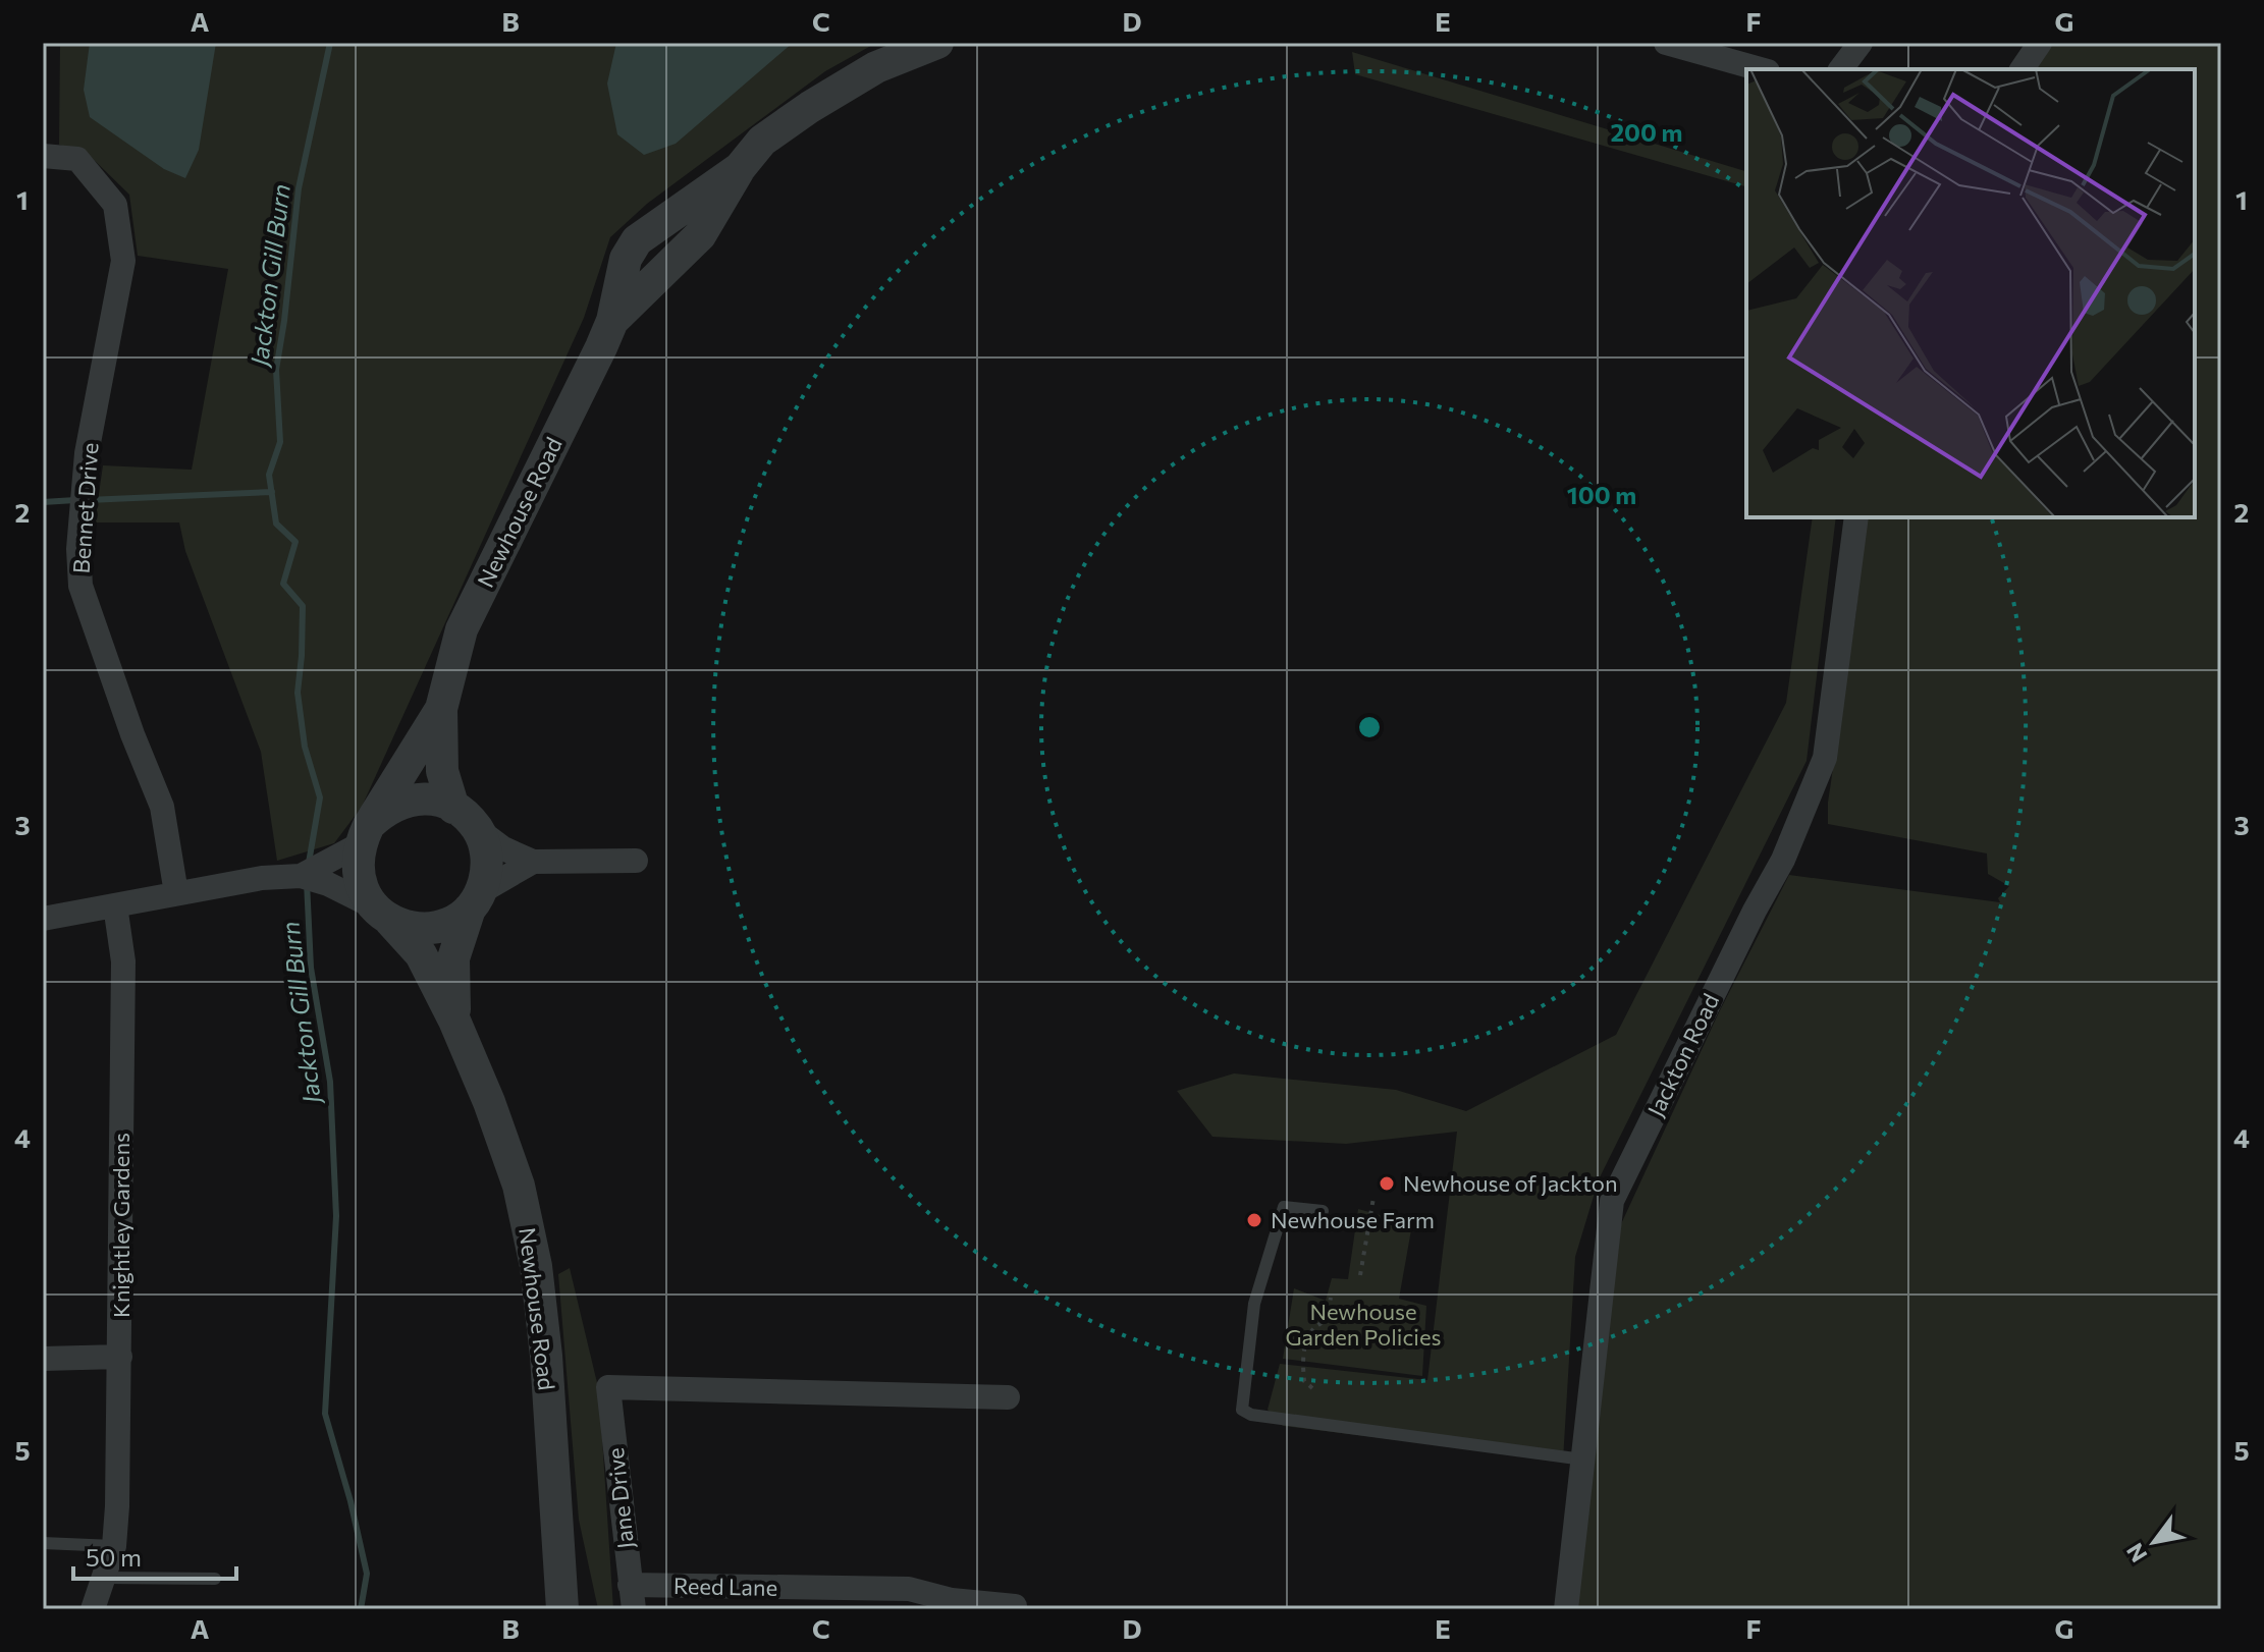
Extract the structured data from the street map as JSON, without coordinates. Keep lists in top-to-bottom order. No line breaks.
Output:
{"streets":{"street":["Bennet Drive","Newhouse Road","Jackton Road","Knightley Gardens","Jane Drive","Reed Lane"]},"crossings":[["Jane Drive","Reed Lane"]],"water":["Jackton Gill Burn"],"parks":["Newhouse Garden Policies"],"places":["Newhouse of Jackton","Newhouse Farm"],"scale_bar":"50 m","north":"bottom left","grid":{"columns":["A","B","C","D","E","F","G"],"rows":["1","2","3","4","5"]},"rings":["200 m","100 m"]}
